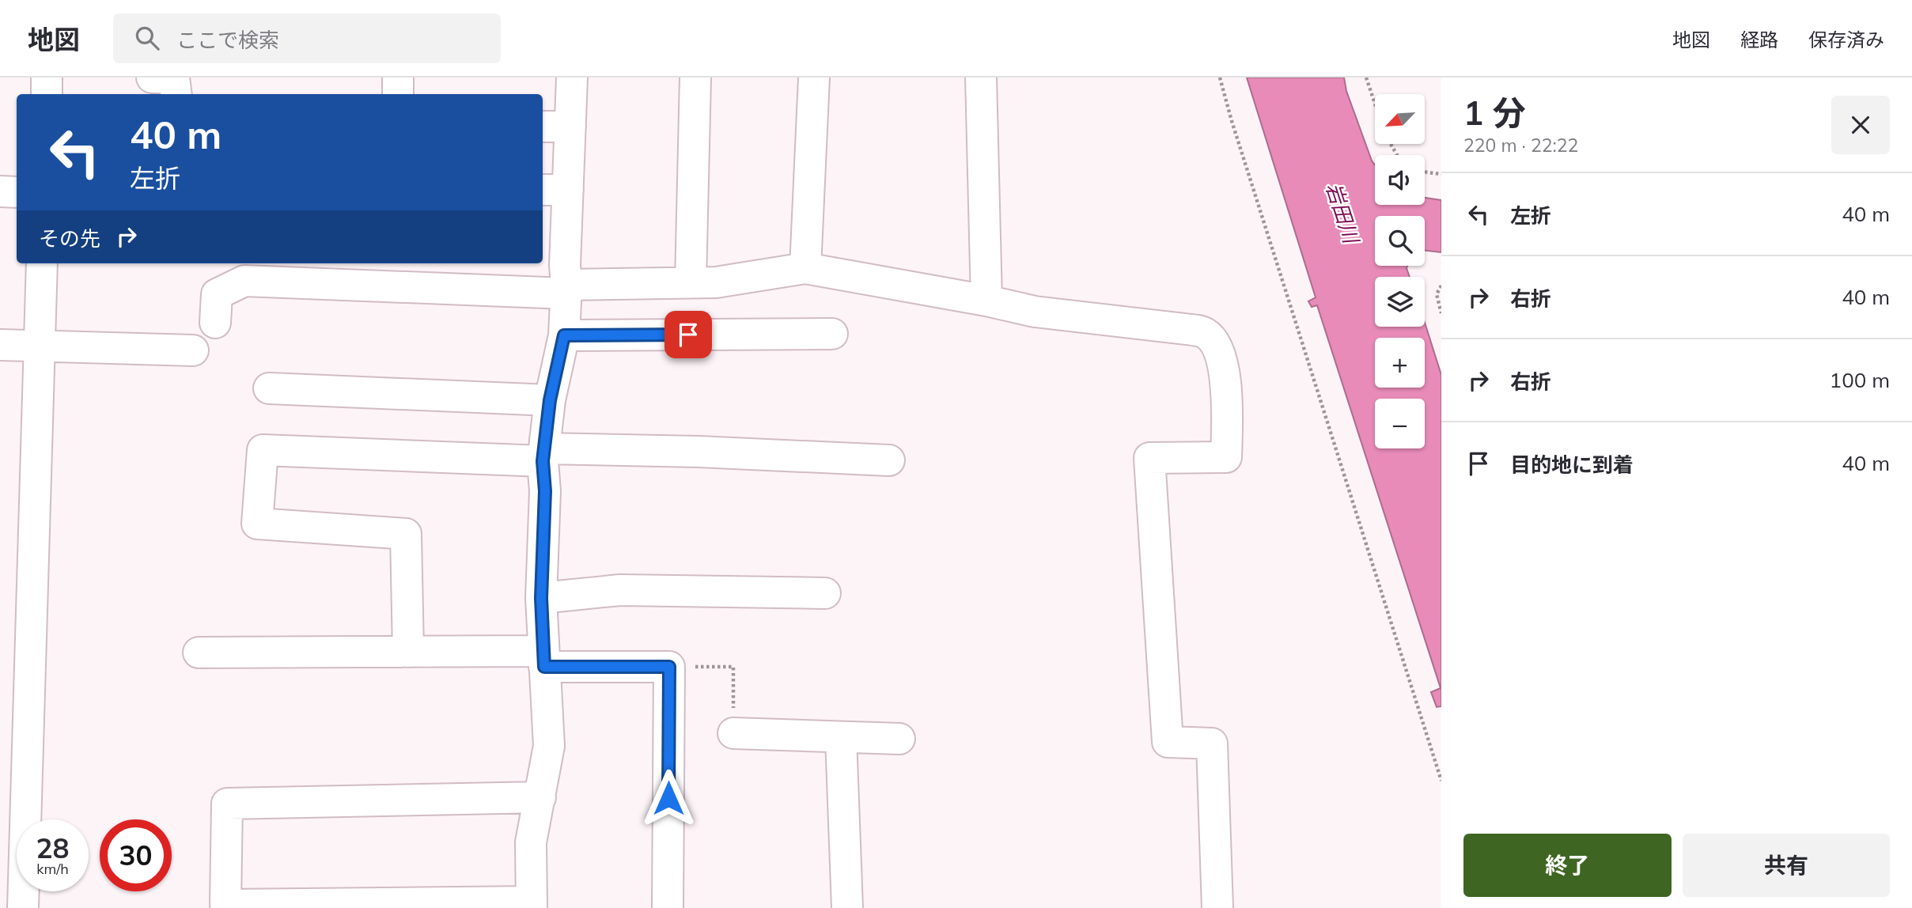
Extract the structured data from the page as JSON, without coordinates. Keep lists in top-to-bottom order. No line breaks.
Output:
{"water":["岩田川"],"north":"bottom left","page":{"header":"地図","search":"ここで検索","nav":["地図","経路","保存済み"],"heading":["1 分","220 m · 22:22"],"map_buttons":["+","−"],"turn":["40 m","左折"],"list":[{"name":"左折","value":"40 m"},{"name":"右折","value":"40 m"},{"name":"右折","value":"100 m"},{"name":"目的地に到着","value":"40 m"}],"then":"その先","speed":"28 km/h","limit":"30","buttons":["終了","共有"]}}
